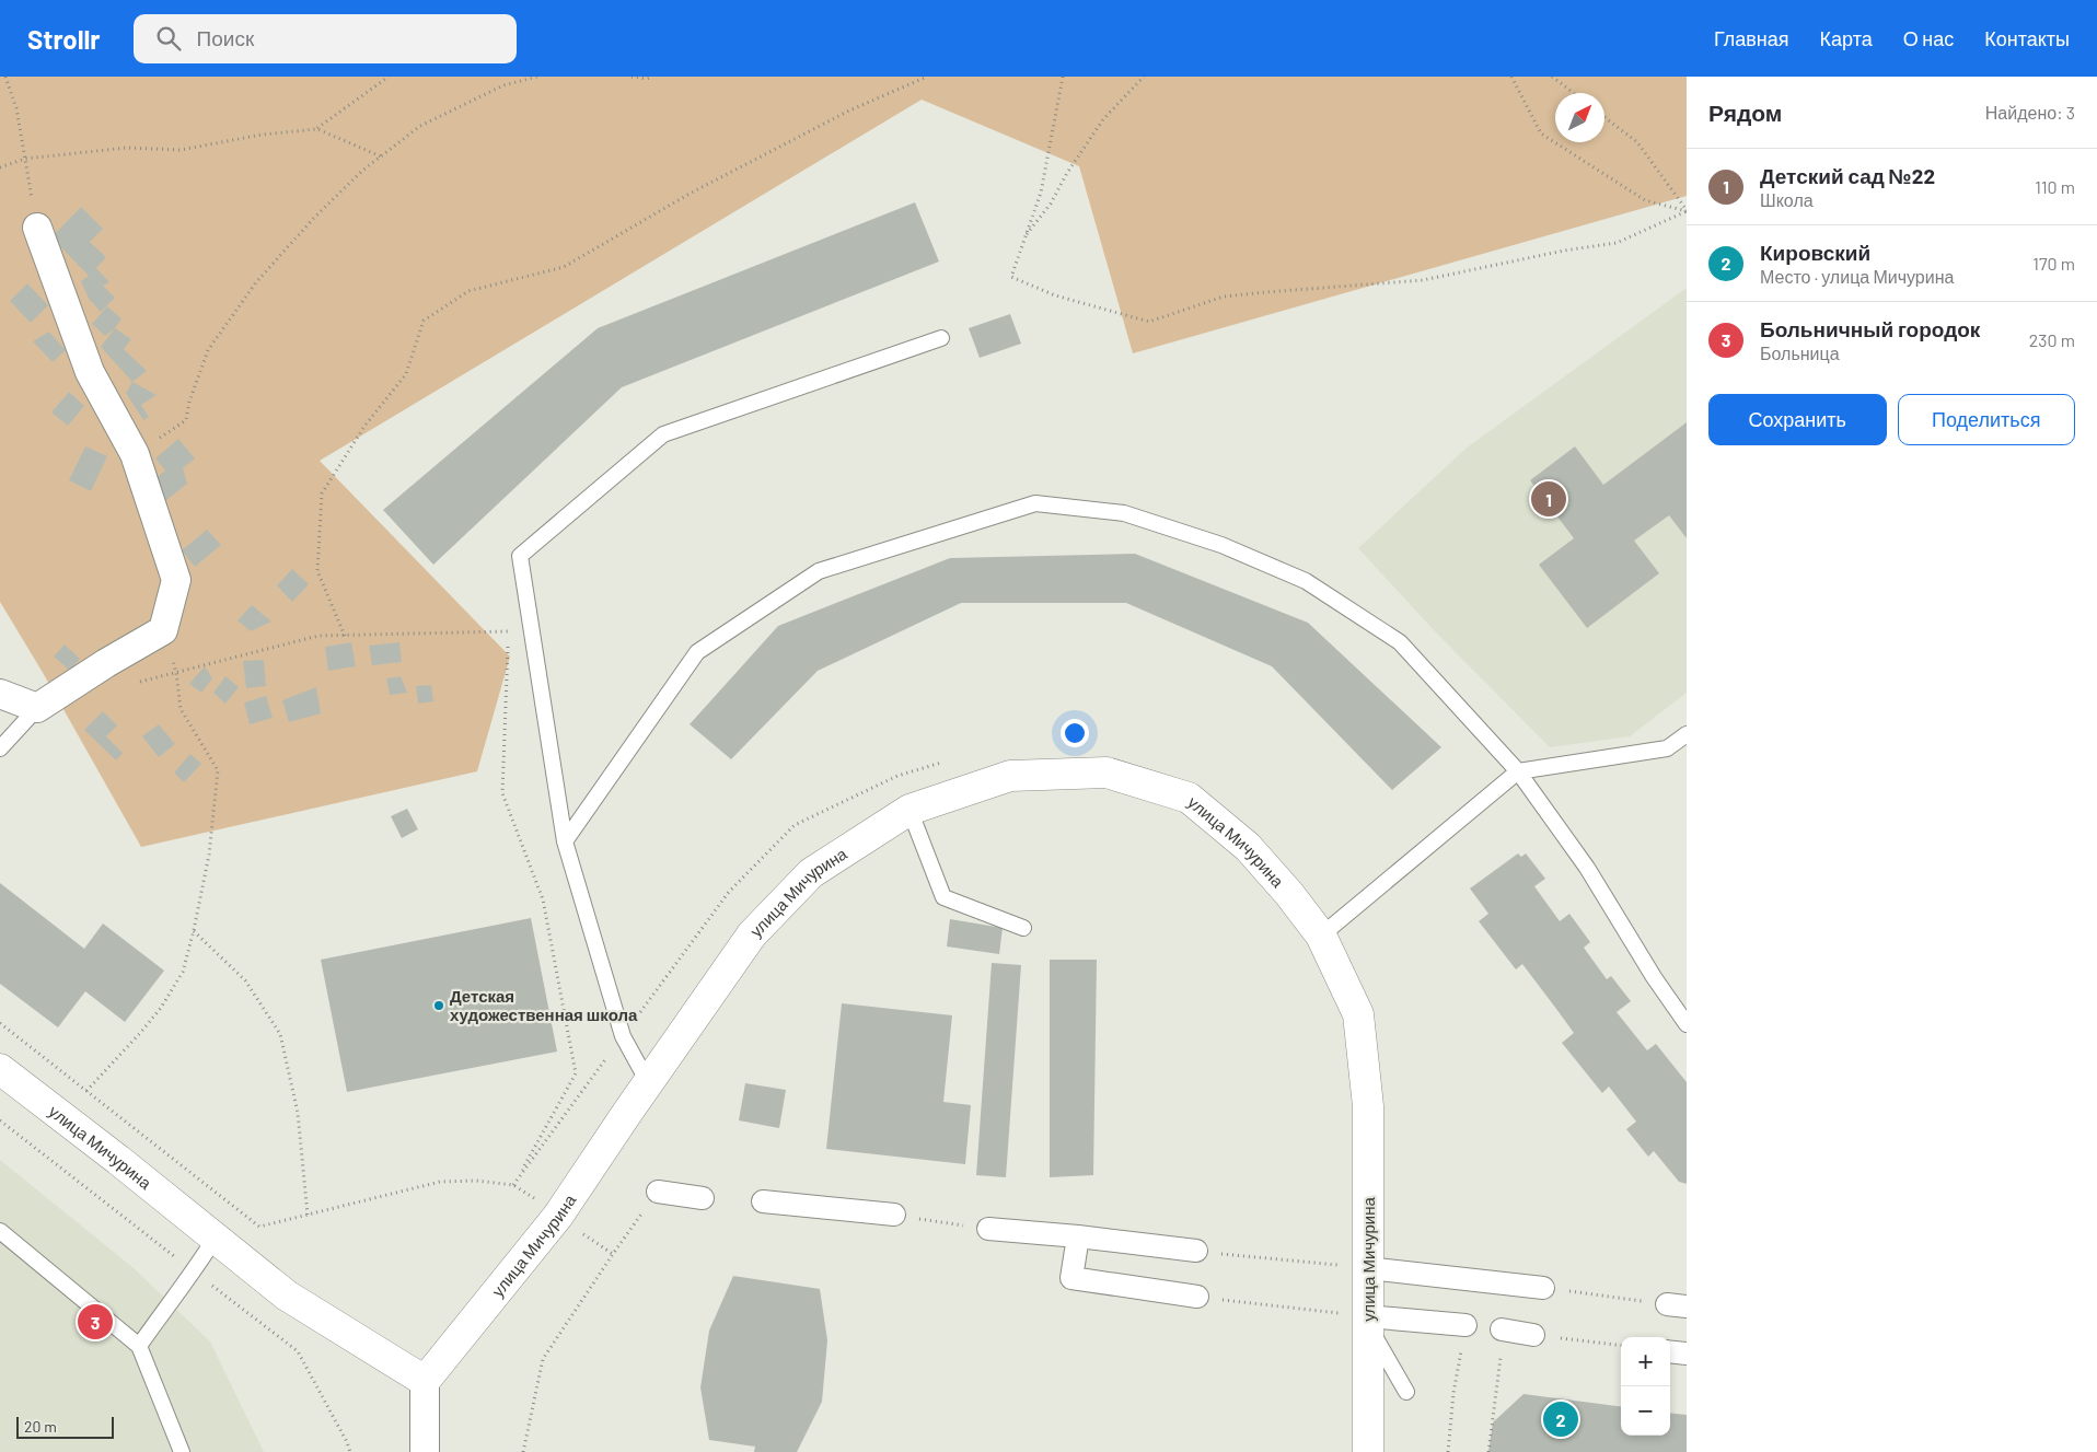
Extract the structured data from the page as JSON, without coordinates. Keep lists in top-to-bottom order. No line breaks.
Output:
{"streets":{"street":["улица Мичурина"]},"places":["Детская художественная школа"],"scale_bar":"20 m","north":"top right","page":{"header":"Strollr","search":"Поиск","nav":["Главная","Карта","О нас","Контакты"],"heading":["Рядом","Найдено: 3"],"list":[{"mark":"1","name":"Детский сад №22","note":"Школа","value":"110 m"},{"mark":"2","name":"Кировский","note":"Место · улица Мичурина","value":"170 m"},{"mark":"3","name":"Больничный городок","note":"Больница","value":"230 m"}],"buttons":["Сохранить","Поделиться"],"pins":["1","3","2"],"map_buttons":["+","−"],"scale":"20 m"}}
